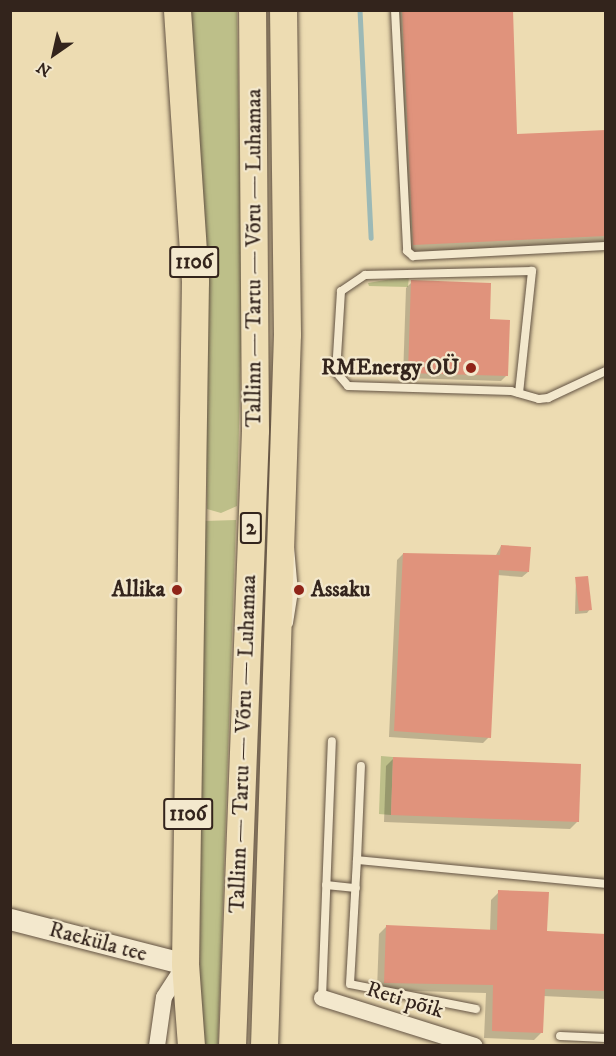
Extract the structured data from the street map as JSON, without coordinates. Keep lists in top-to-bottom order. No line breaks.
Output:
{"streets":{"highway":["Tallinn — Tartu — Võru — Luhamaa","1106","2"],"street":["Raeküla tee","Reti põik"]},"crossings":[["1106","Raeküla tee"]],"places":["RMEnergy OÜ","Allika","Assaku"],"north":"bottom left"}
